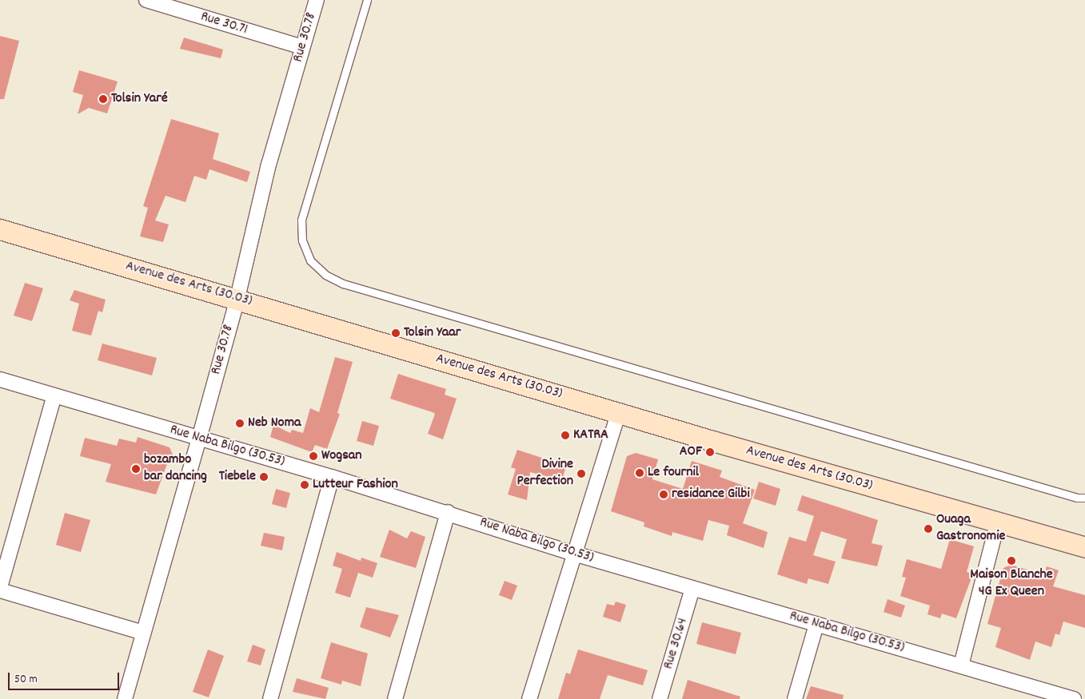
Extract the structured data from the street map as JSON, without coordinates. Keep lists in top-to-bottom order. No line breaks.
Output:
{"streets":{"street":["Rue 30.71","Rue 30.78","Avenue des Arts (30.03)","Rue Naba Bilgo (30.53)","Rue 30.64"]},"crossings":[["Rue 30.71","Rue 30.78"],["Rue 30.78","Avenue des Arts (30.03)"],["Rue 30.78","Rue Naba Bilgo (30.53)"],["Rue Naba Bilgo (30.53)","Rue 30.64"]],"places":["Tolsin Yaré","Tolsin Yaar","Neb Noma","KATRA","AOF","Wogsan","bozambo bar dancing","Le fournil","Divine Perfection","Tiebele","Lutteur Fashion","residance Gilbi","Ouaga Gastronomie","Maison Blanche 4G Ex Queen"],"scale_bar":"50 m"}
